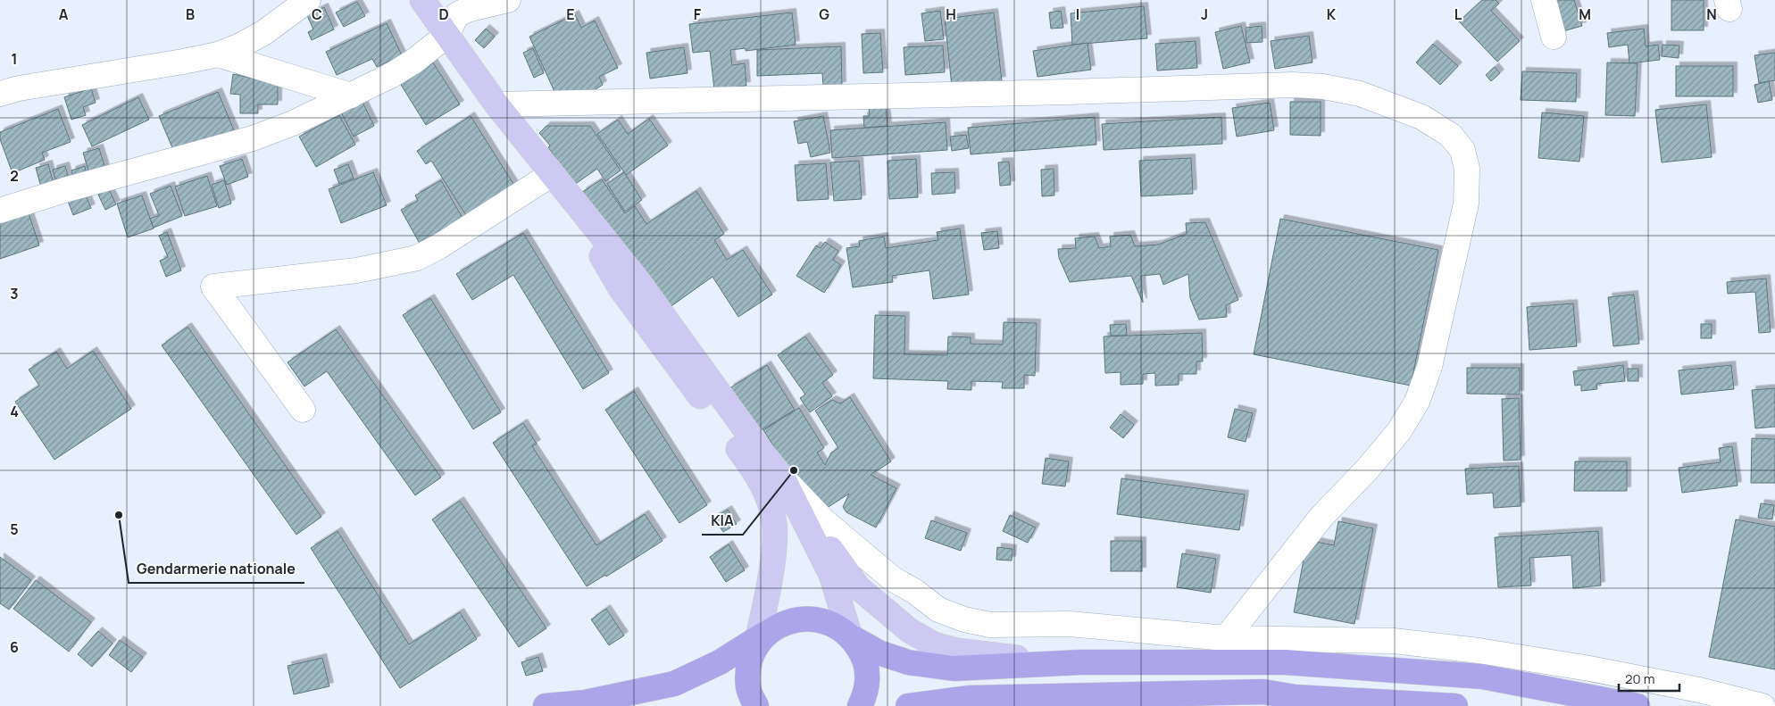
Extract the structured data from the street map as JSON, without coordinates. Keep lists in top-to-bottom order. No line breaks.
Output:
{"places":["KIA","Gendarmerie nationale"],"scale_bar":"20 m","grid":{"columns":["A","B","C","D","E","F","G","H","I","J","K","L","M","N"],"rows":["1","2","3","4","5","6"]}}
